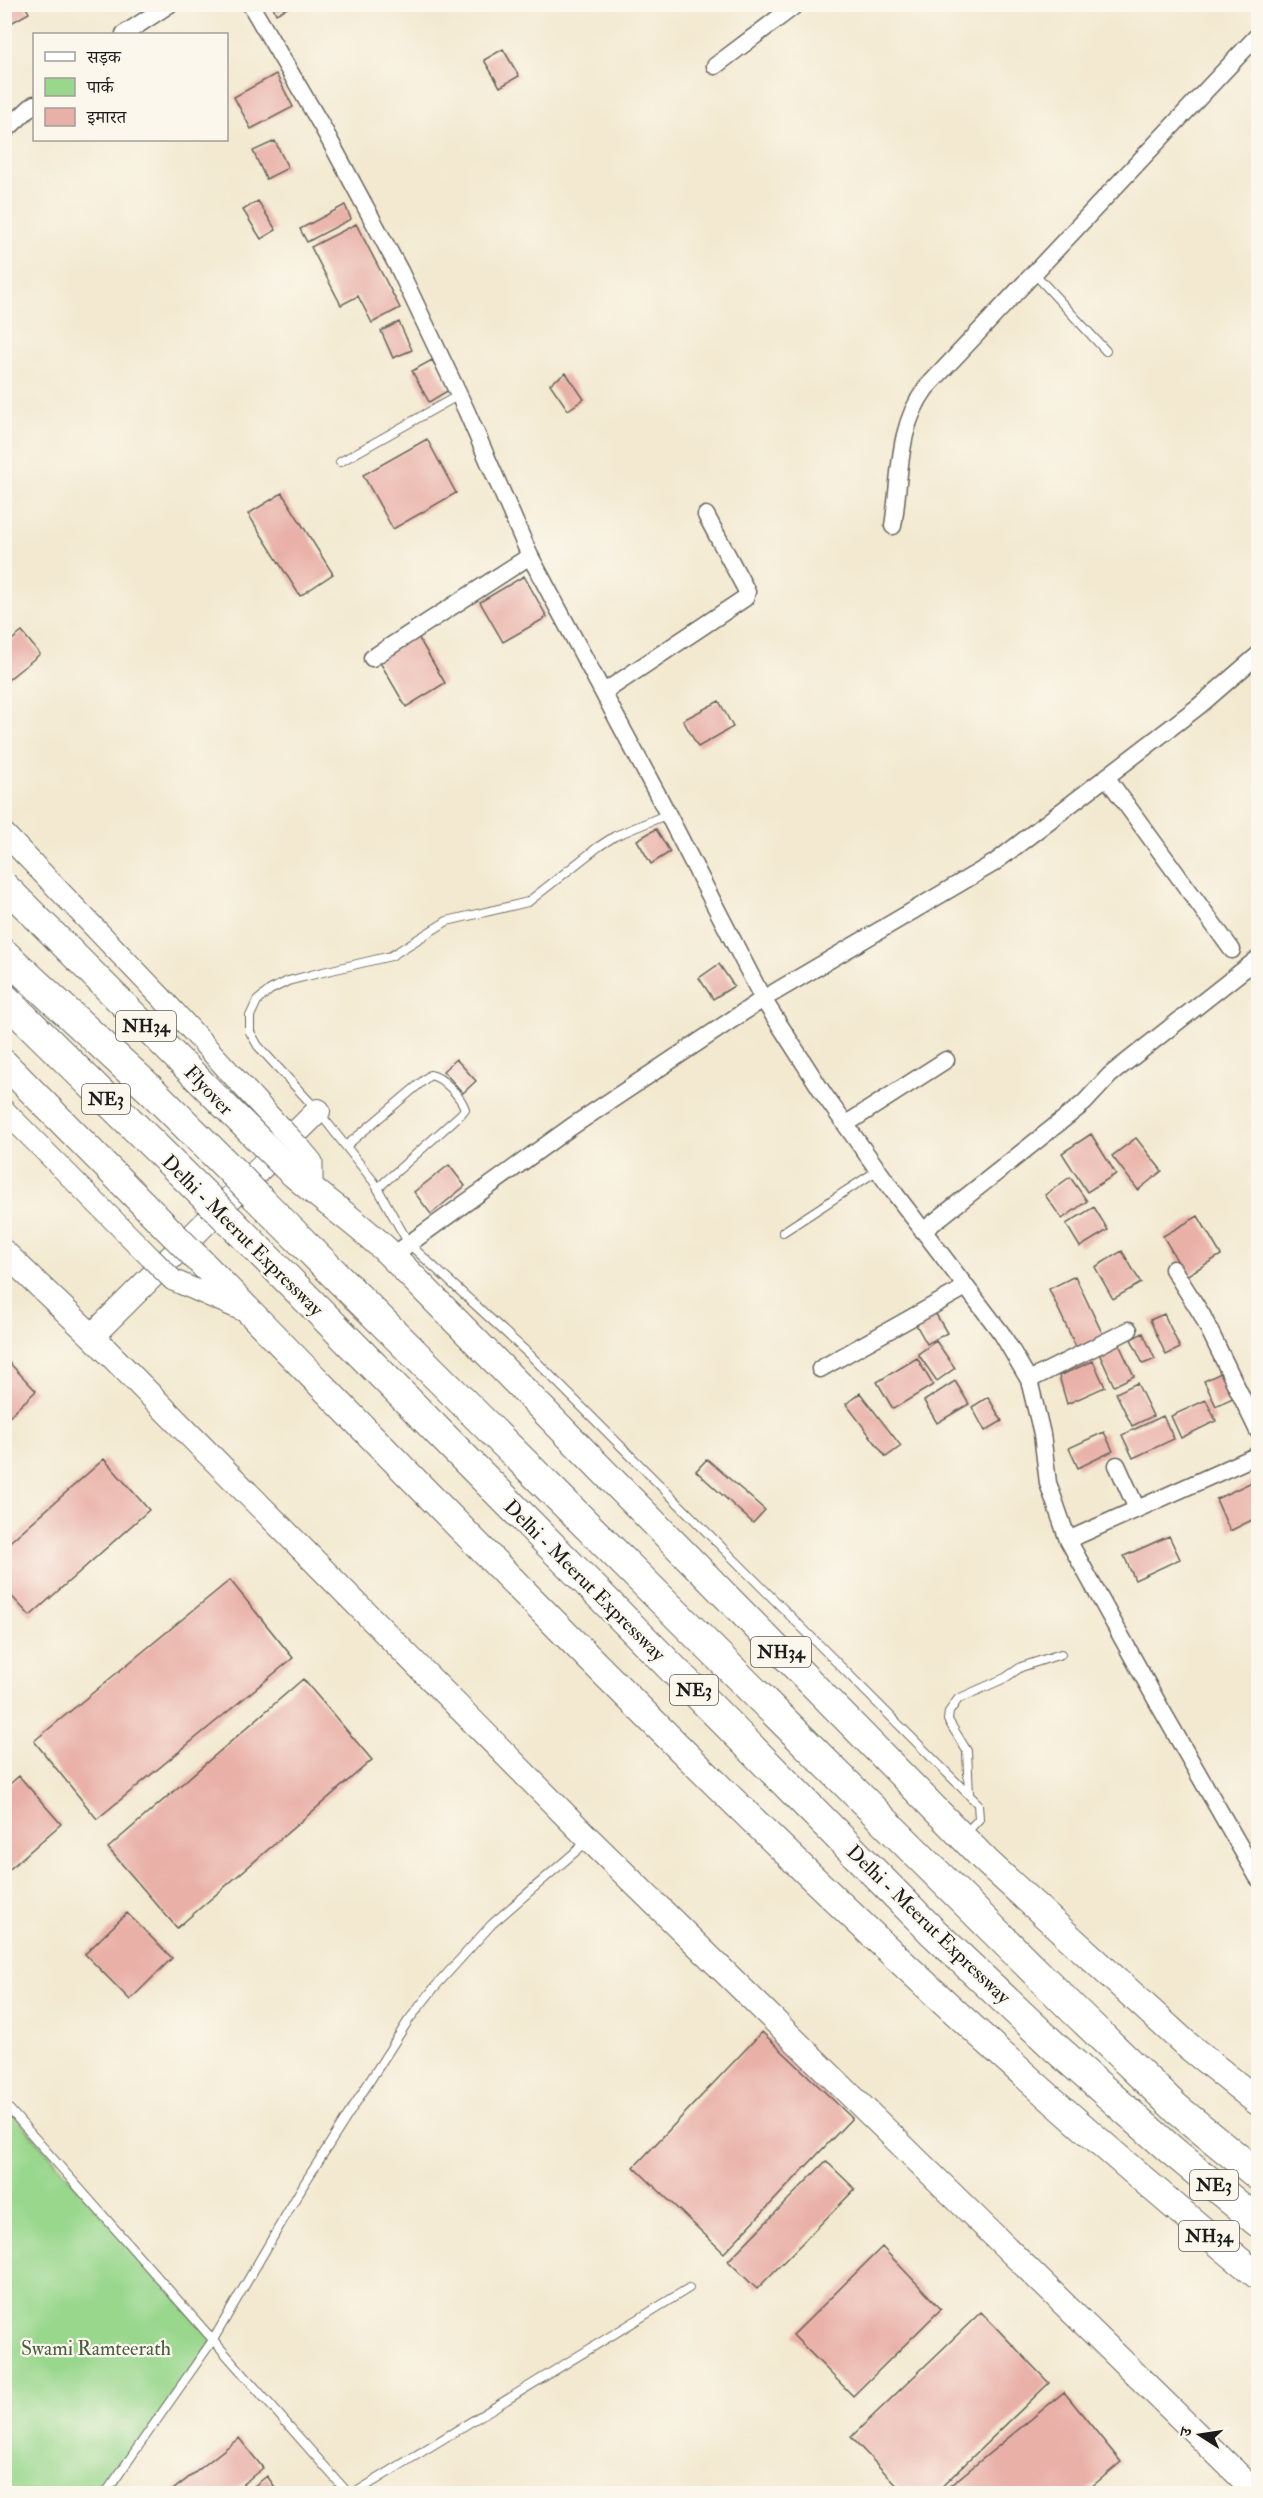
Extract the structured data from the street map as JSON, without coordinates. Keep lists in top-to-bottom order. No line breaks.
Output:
{"streets":{"highway":["NH34","Flyover","NE3","Delhi - Meerut Expressway"]},"crossings":[["NH34","Flyover"]],"parks":["Swami Ramteerath"],"legend":["सड़क","पार्क","इमारत"],"north":"left"}
